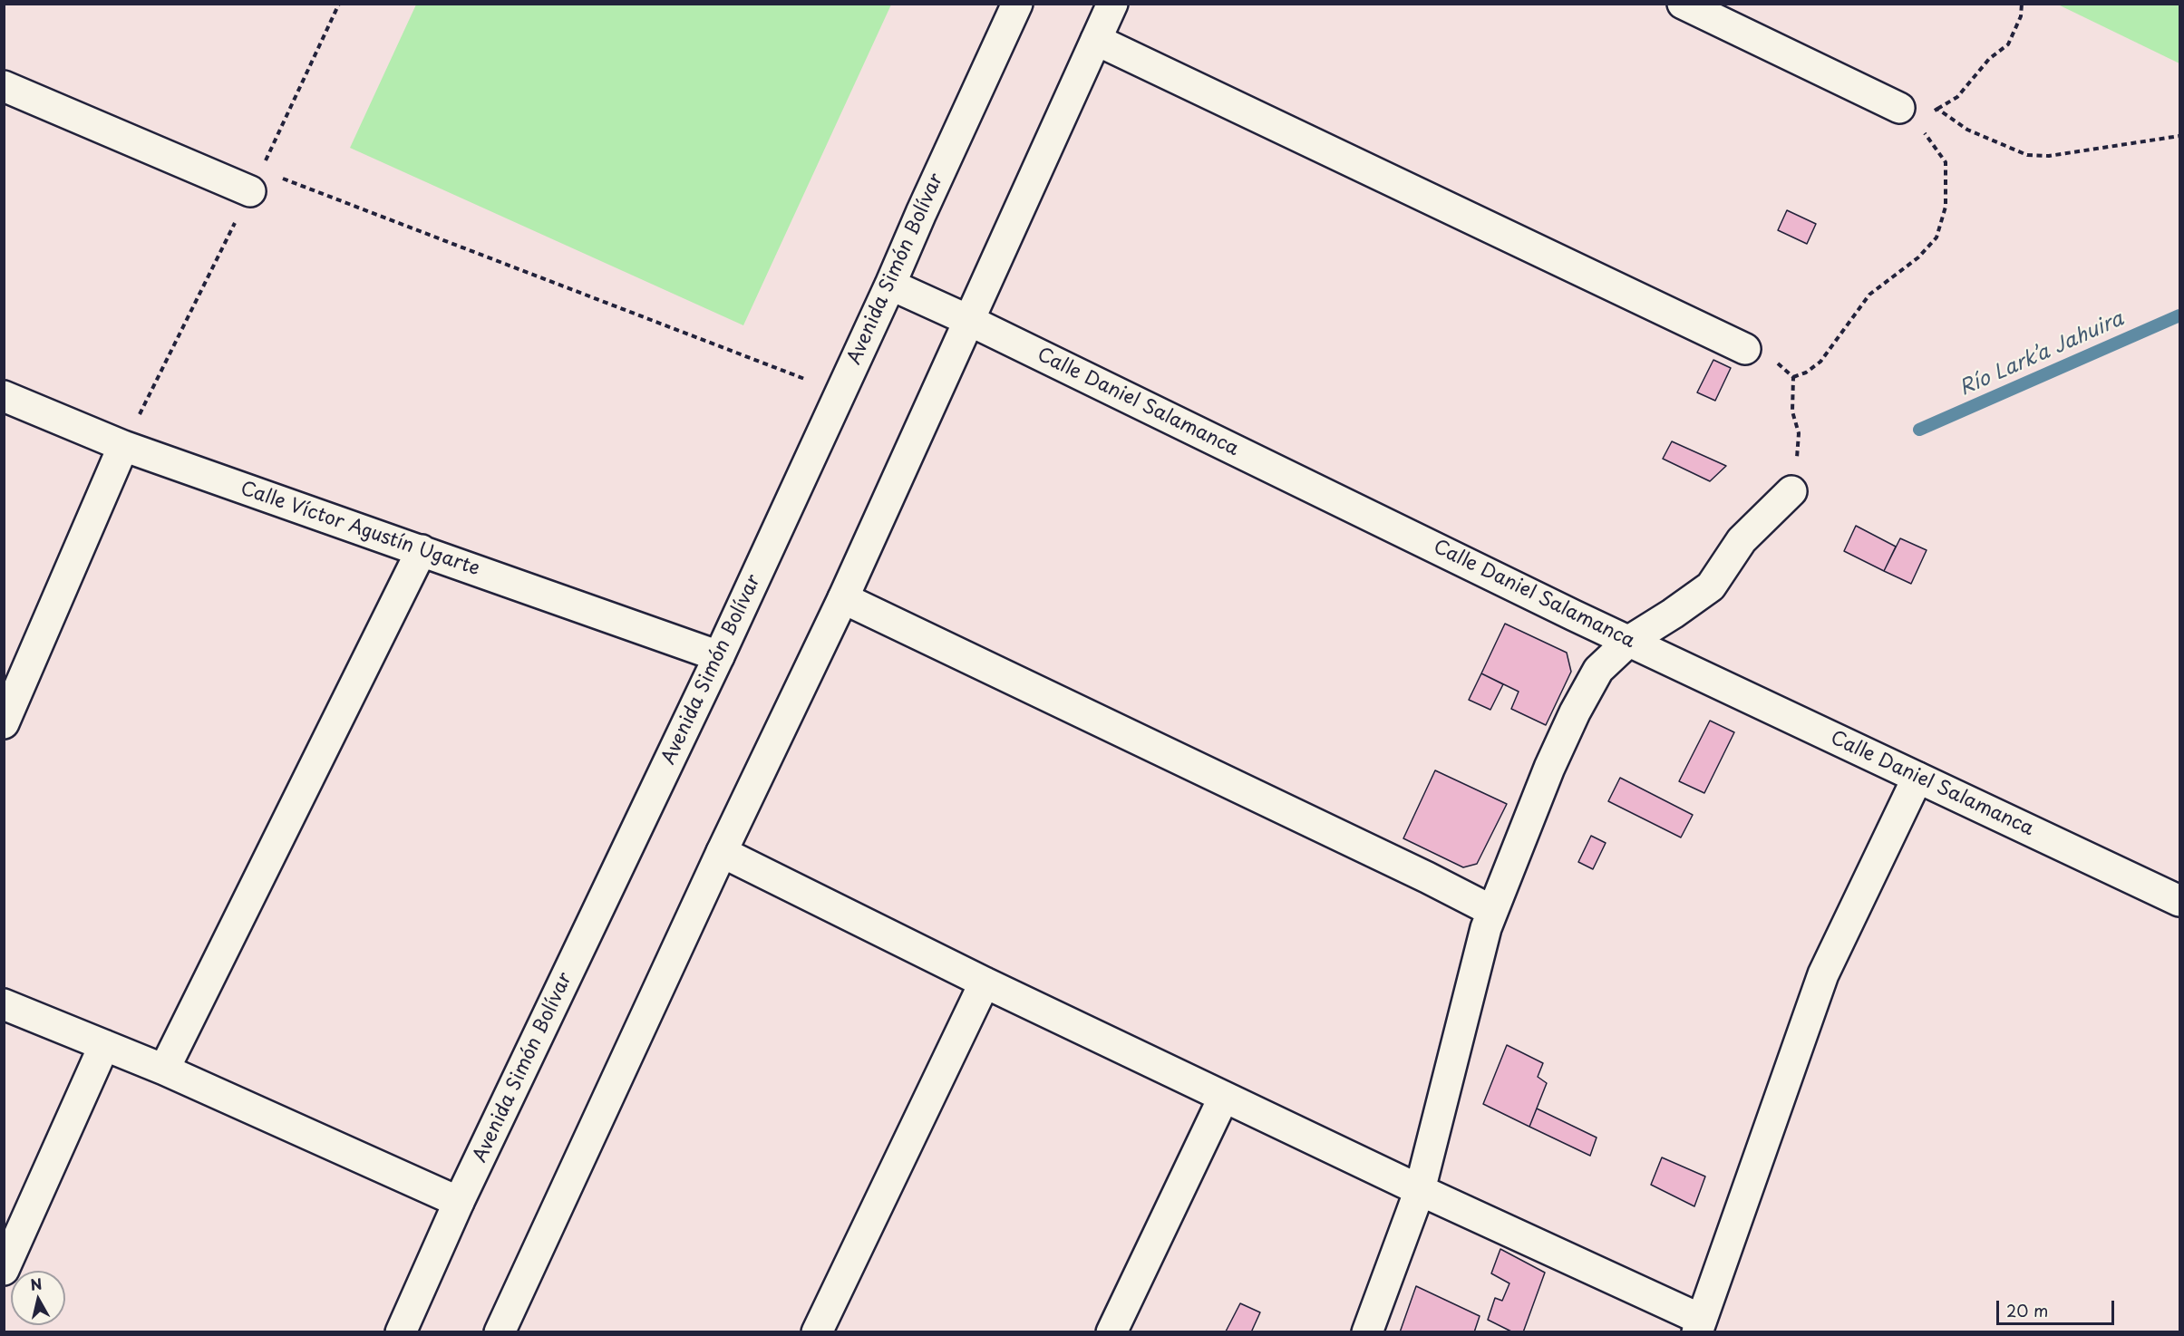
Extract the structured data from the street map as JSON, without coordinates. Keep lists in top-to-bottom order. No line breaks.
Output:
{"streets":{"street":["Avenida Simón Bolívar","Calle Daniel Salamanca","Calle Víctor Agustín Ugarte"]},"crossings":[["Avenida Simón Bolívar","Calle Daniel Salamanca"],["Avenida Simón Bolívar","Calle Víctor Agustín Ugarte"]],"water":["Río Lark’a Jahuira"],"scale_bar":"20 m","north":"top"}
